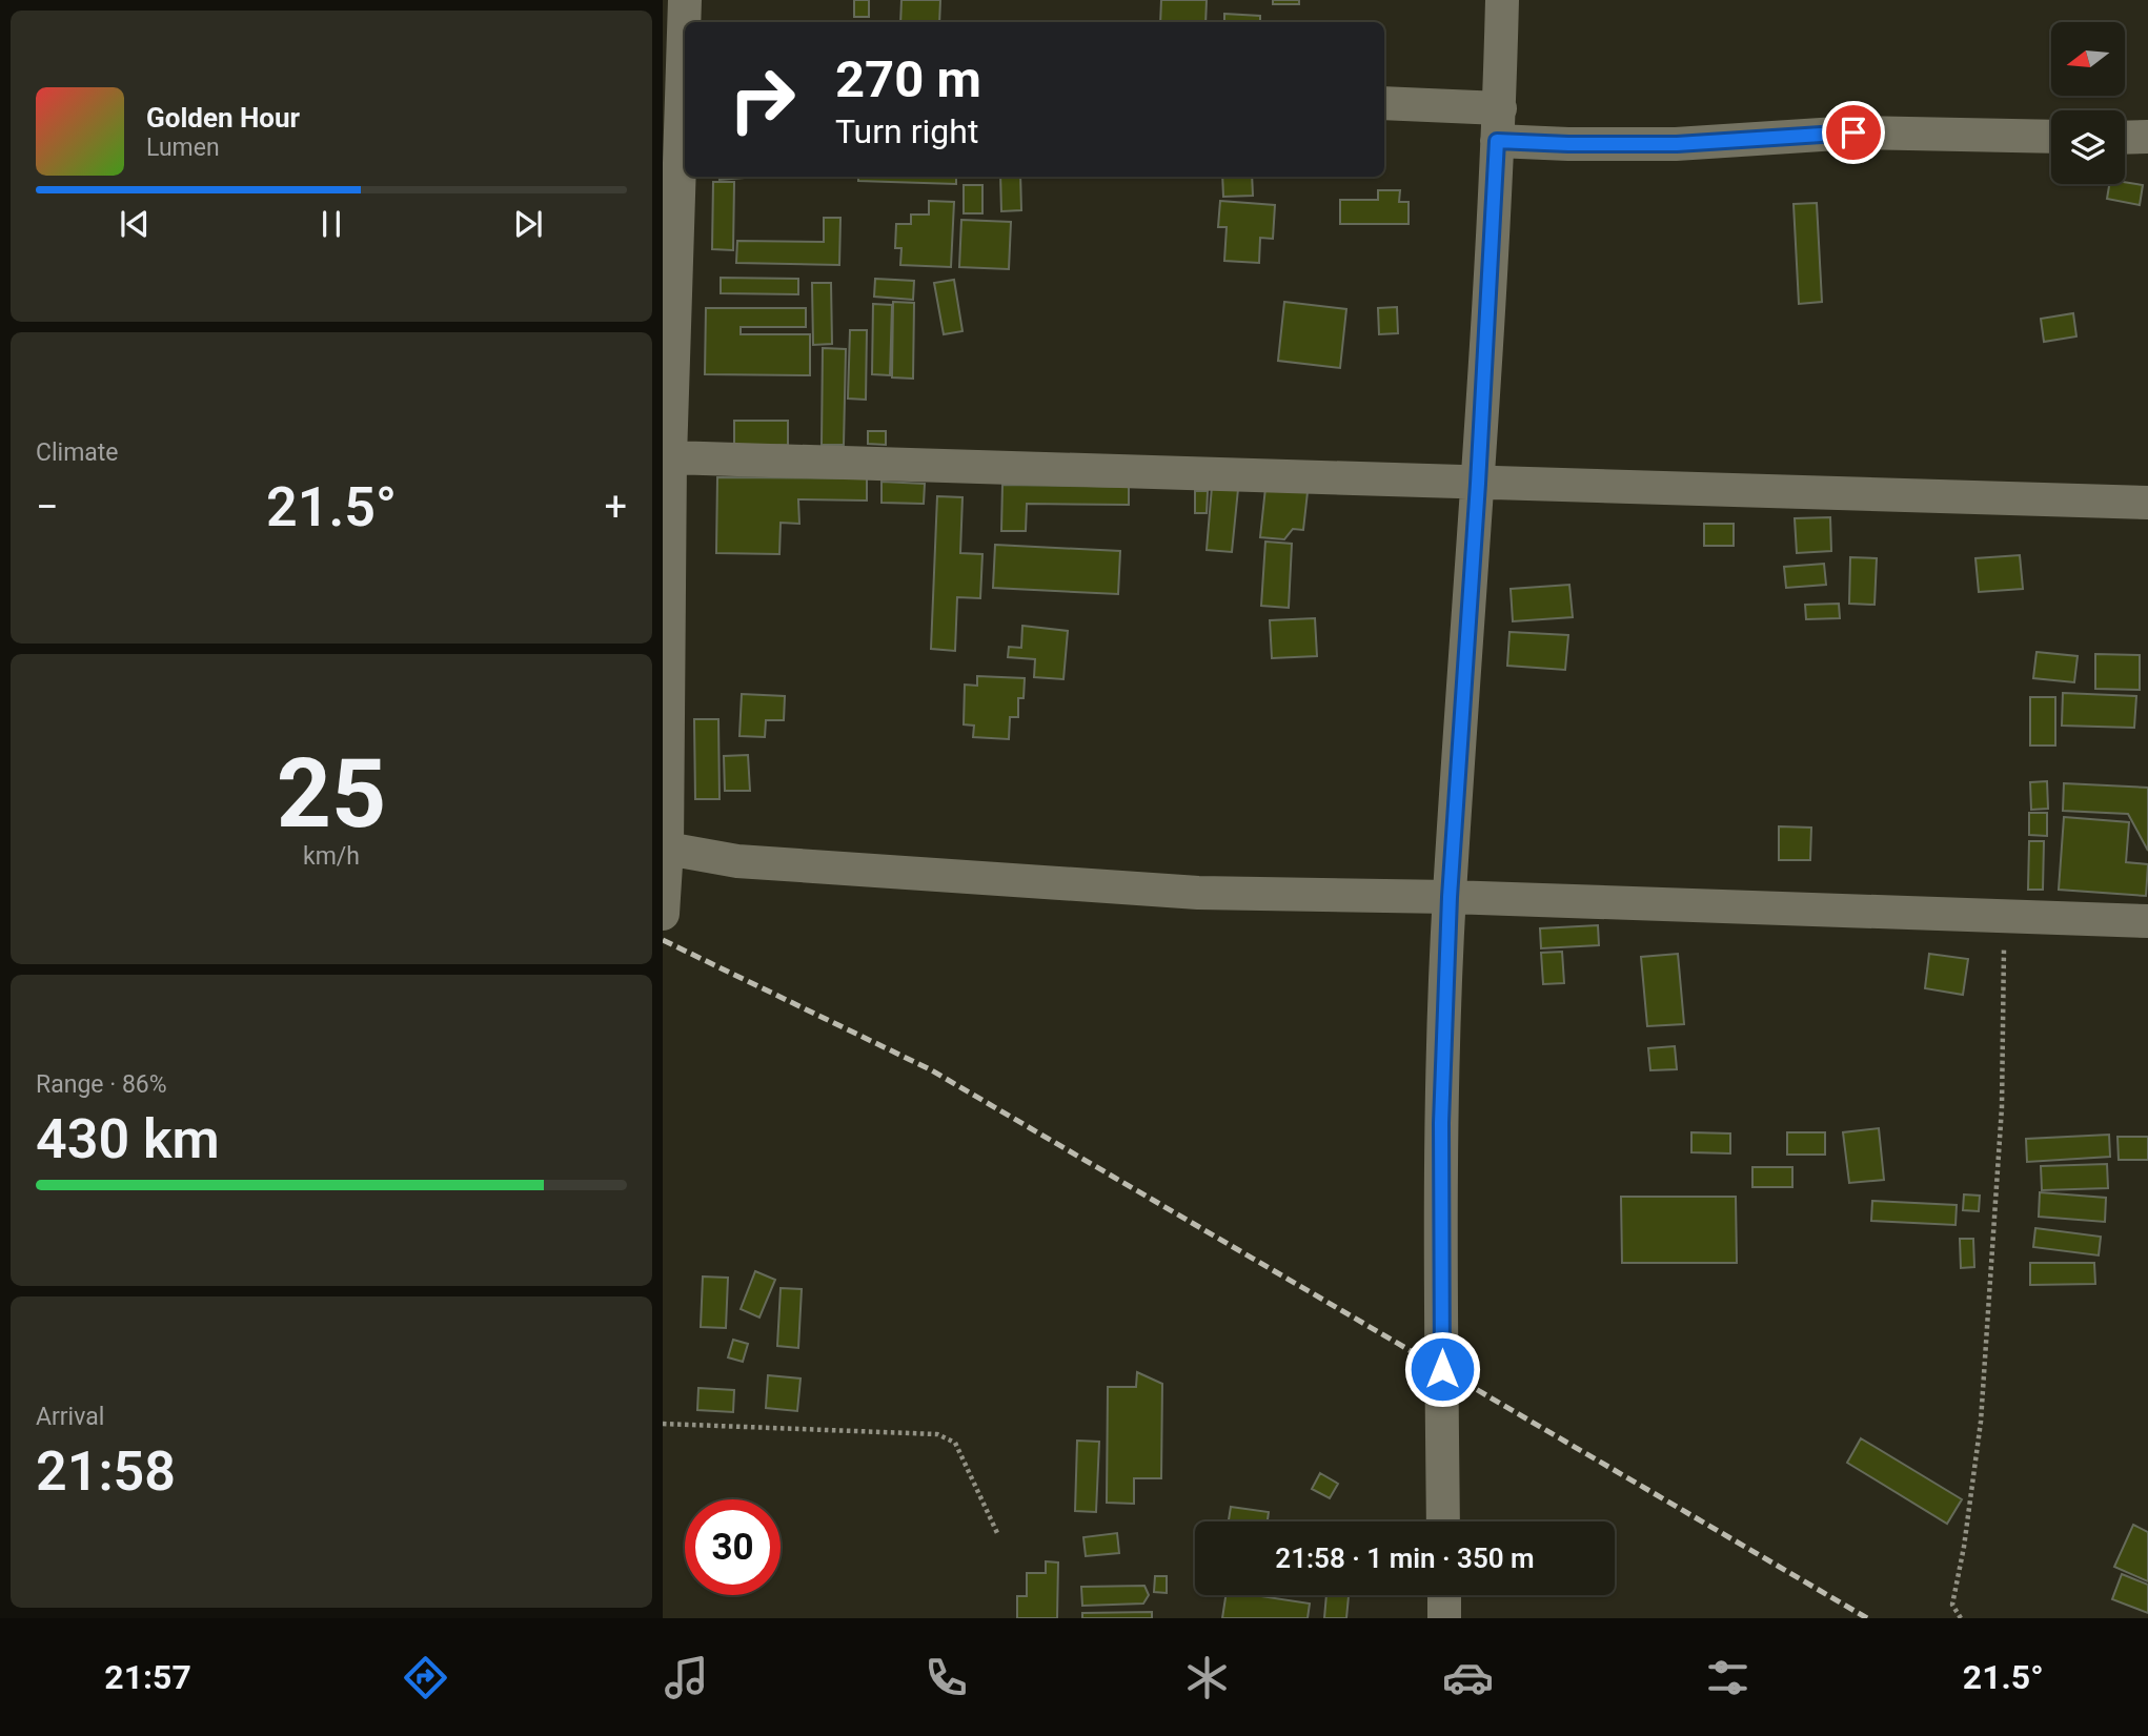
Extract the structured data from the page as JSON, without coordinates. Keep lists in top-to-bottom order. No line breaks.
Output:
{"north":"left","page":{"turn":["270 m","Turn right"],"song":["Golden Hour","Lumen"],"tile":["Climate",["25","km/h"],["Range · 86%","430 km"],["Arrival","21:58"]],"heat":["−","21.5°","+"],"limit":"30","trip":"21:58 · 1 min · 350 m","tabs":["21:57","21.5°"]}}
